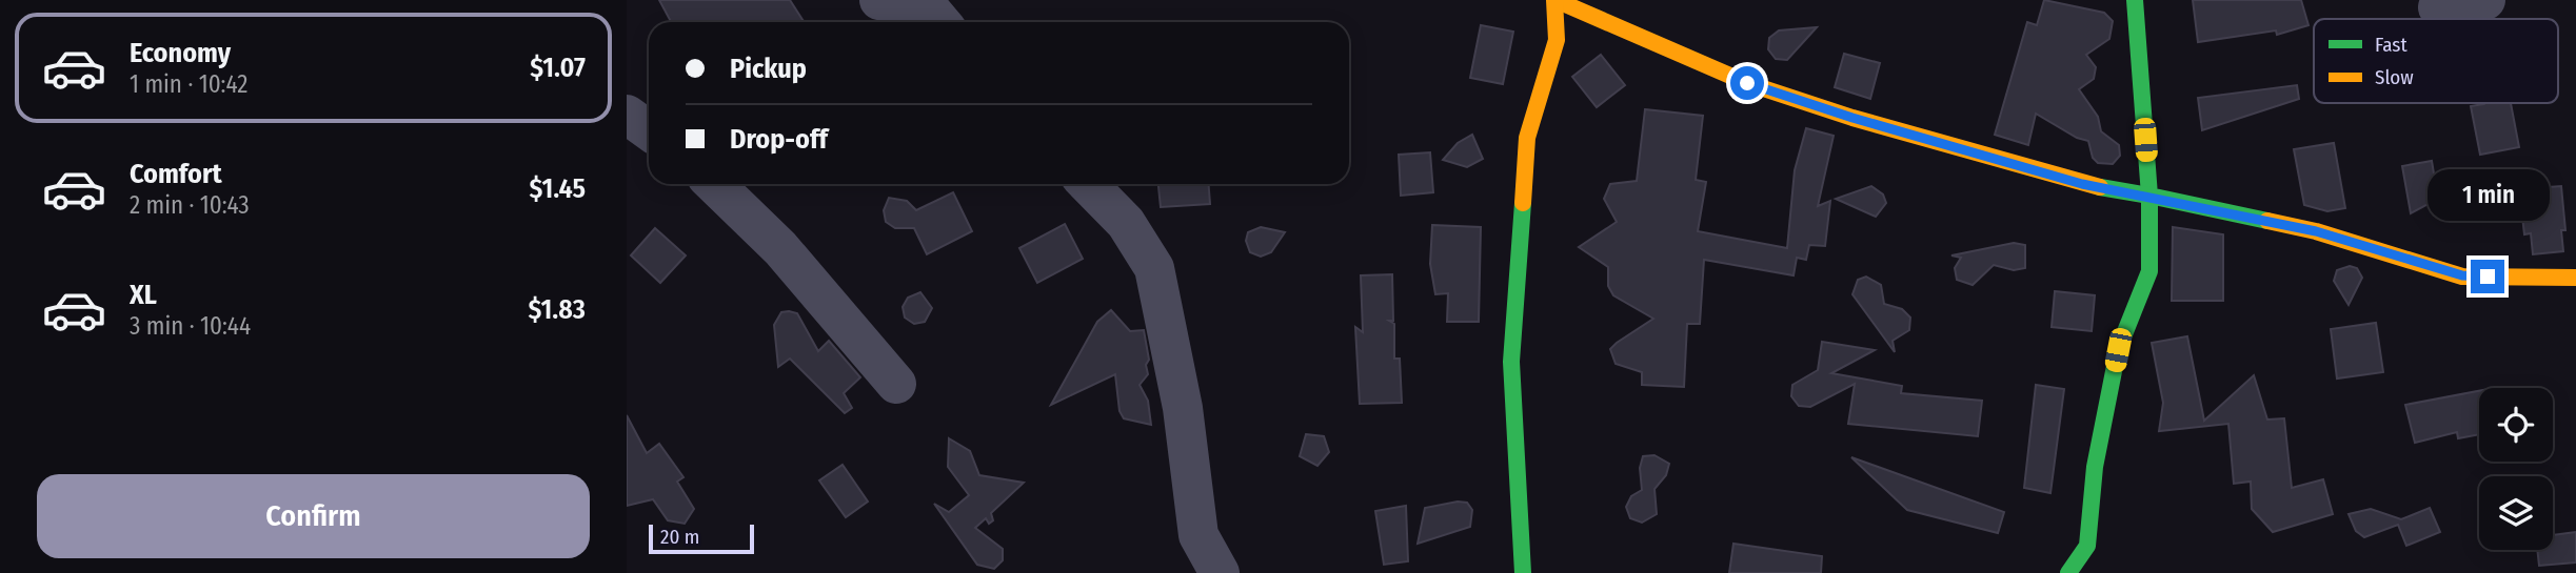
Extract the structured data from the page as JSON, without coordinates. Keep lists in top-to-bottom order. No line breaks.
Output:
{"legend":["Fast","Slow"],"scale_bar":"20 m","page":{"list":[{"name":"Economy","note":"1 min · 10:42","value":"$1.07"},{"name":"Comfort","note":"2 min · 10:43","value":"$1.45"},{"name":"XL","note":"3 min · 10:44","value":"$1.83"}],"banner":["Pickup","Drop-off"],"bubble":"1 min","buttons":"Confirm","scale":"20 m"}}
